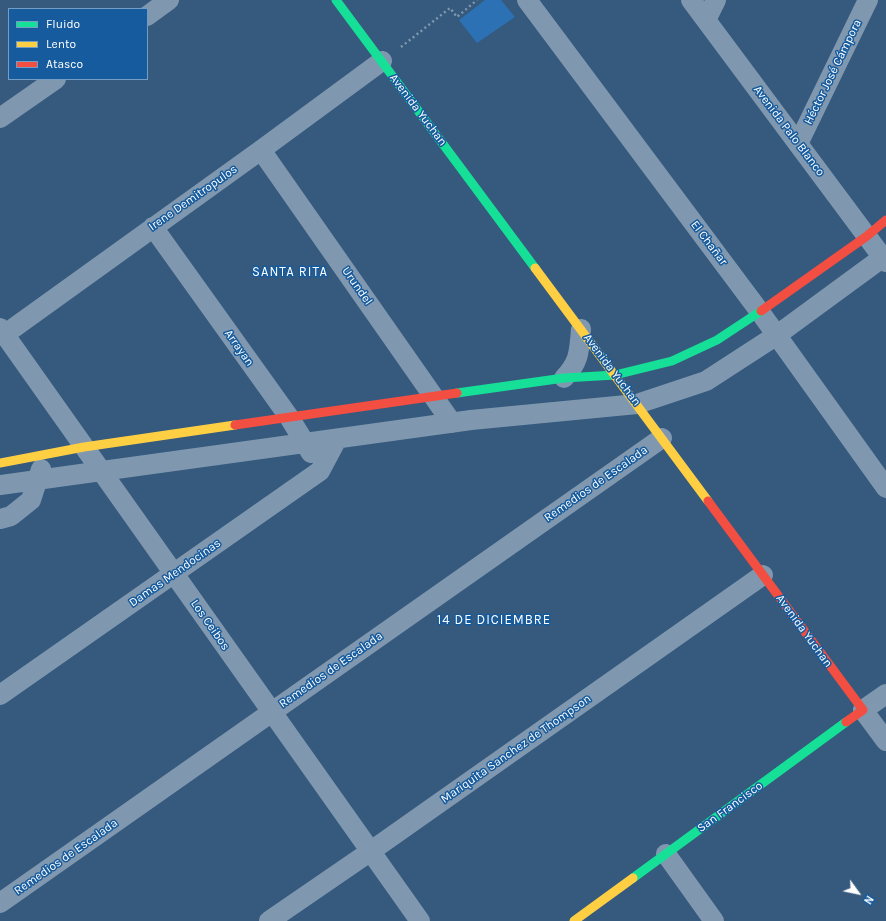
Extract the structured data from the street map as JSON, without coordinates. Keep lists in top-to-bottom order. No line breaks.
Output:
{"streets":{"street":["Héctor José Cámpora","Avenida Yuchan","Avenida Palo Blanco","Irene Demitropulos","El Chañar","Urundel","Arrayan","Remedios de Escalada","Damas Mendocinas","Los Ceibos","Mariquita Sanchez de Thompson","San Francisco"]},"crossings":[["Héctor José Cámpora","Avenida Palo Blanco"],["Avenida Yuchan","Irene Demitropulos"],["Avenida Yuchan","Remedios de Escalada"],["Avenida Yuchan","Mariquita Sanchez de Thompson"],["Avenida Yuchan","San Francisco"],["Irene Demitropulos","Urundel"],["Irene Demitropulos","Arrayan"],["Irene Demitropulos","Los Ceibos"],["Arrayan","Damas Mendocinas"],["Remedios de Escalada","Los Ceibos"],["Damas Mendocinas","Los Ceibos"],["Los Ceibos","Mariquita Sanchez de Thompson"]],"districts":["SANTA RITA","14 DE DICIEMBRE"],"legend":["Fluido","Lento","Atasco"],"north":"bottom right"}
